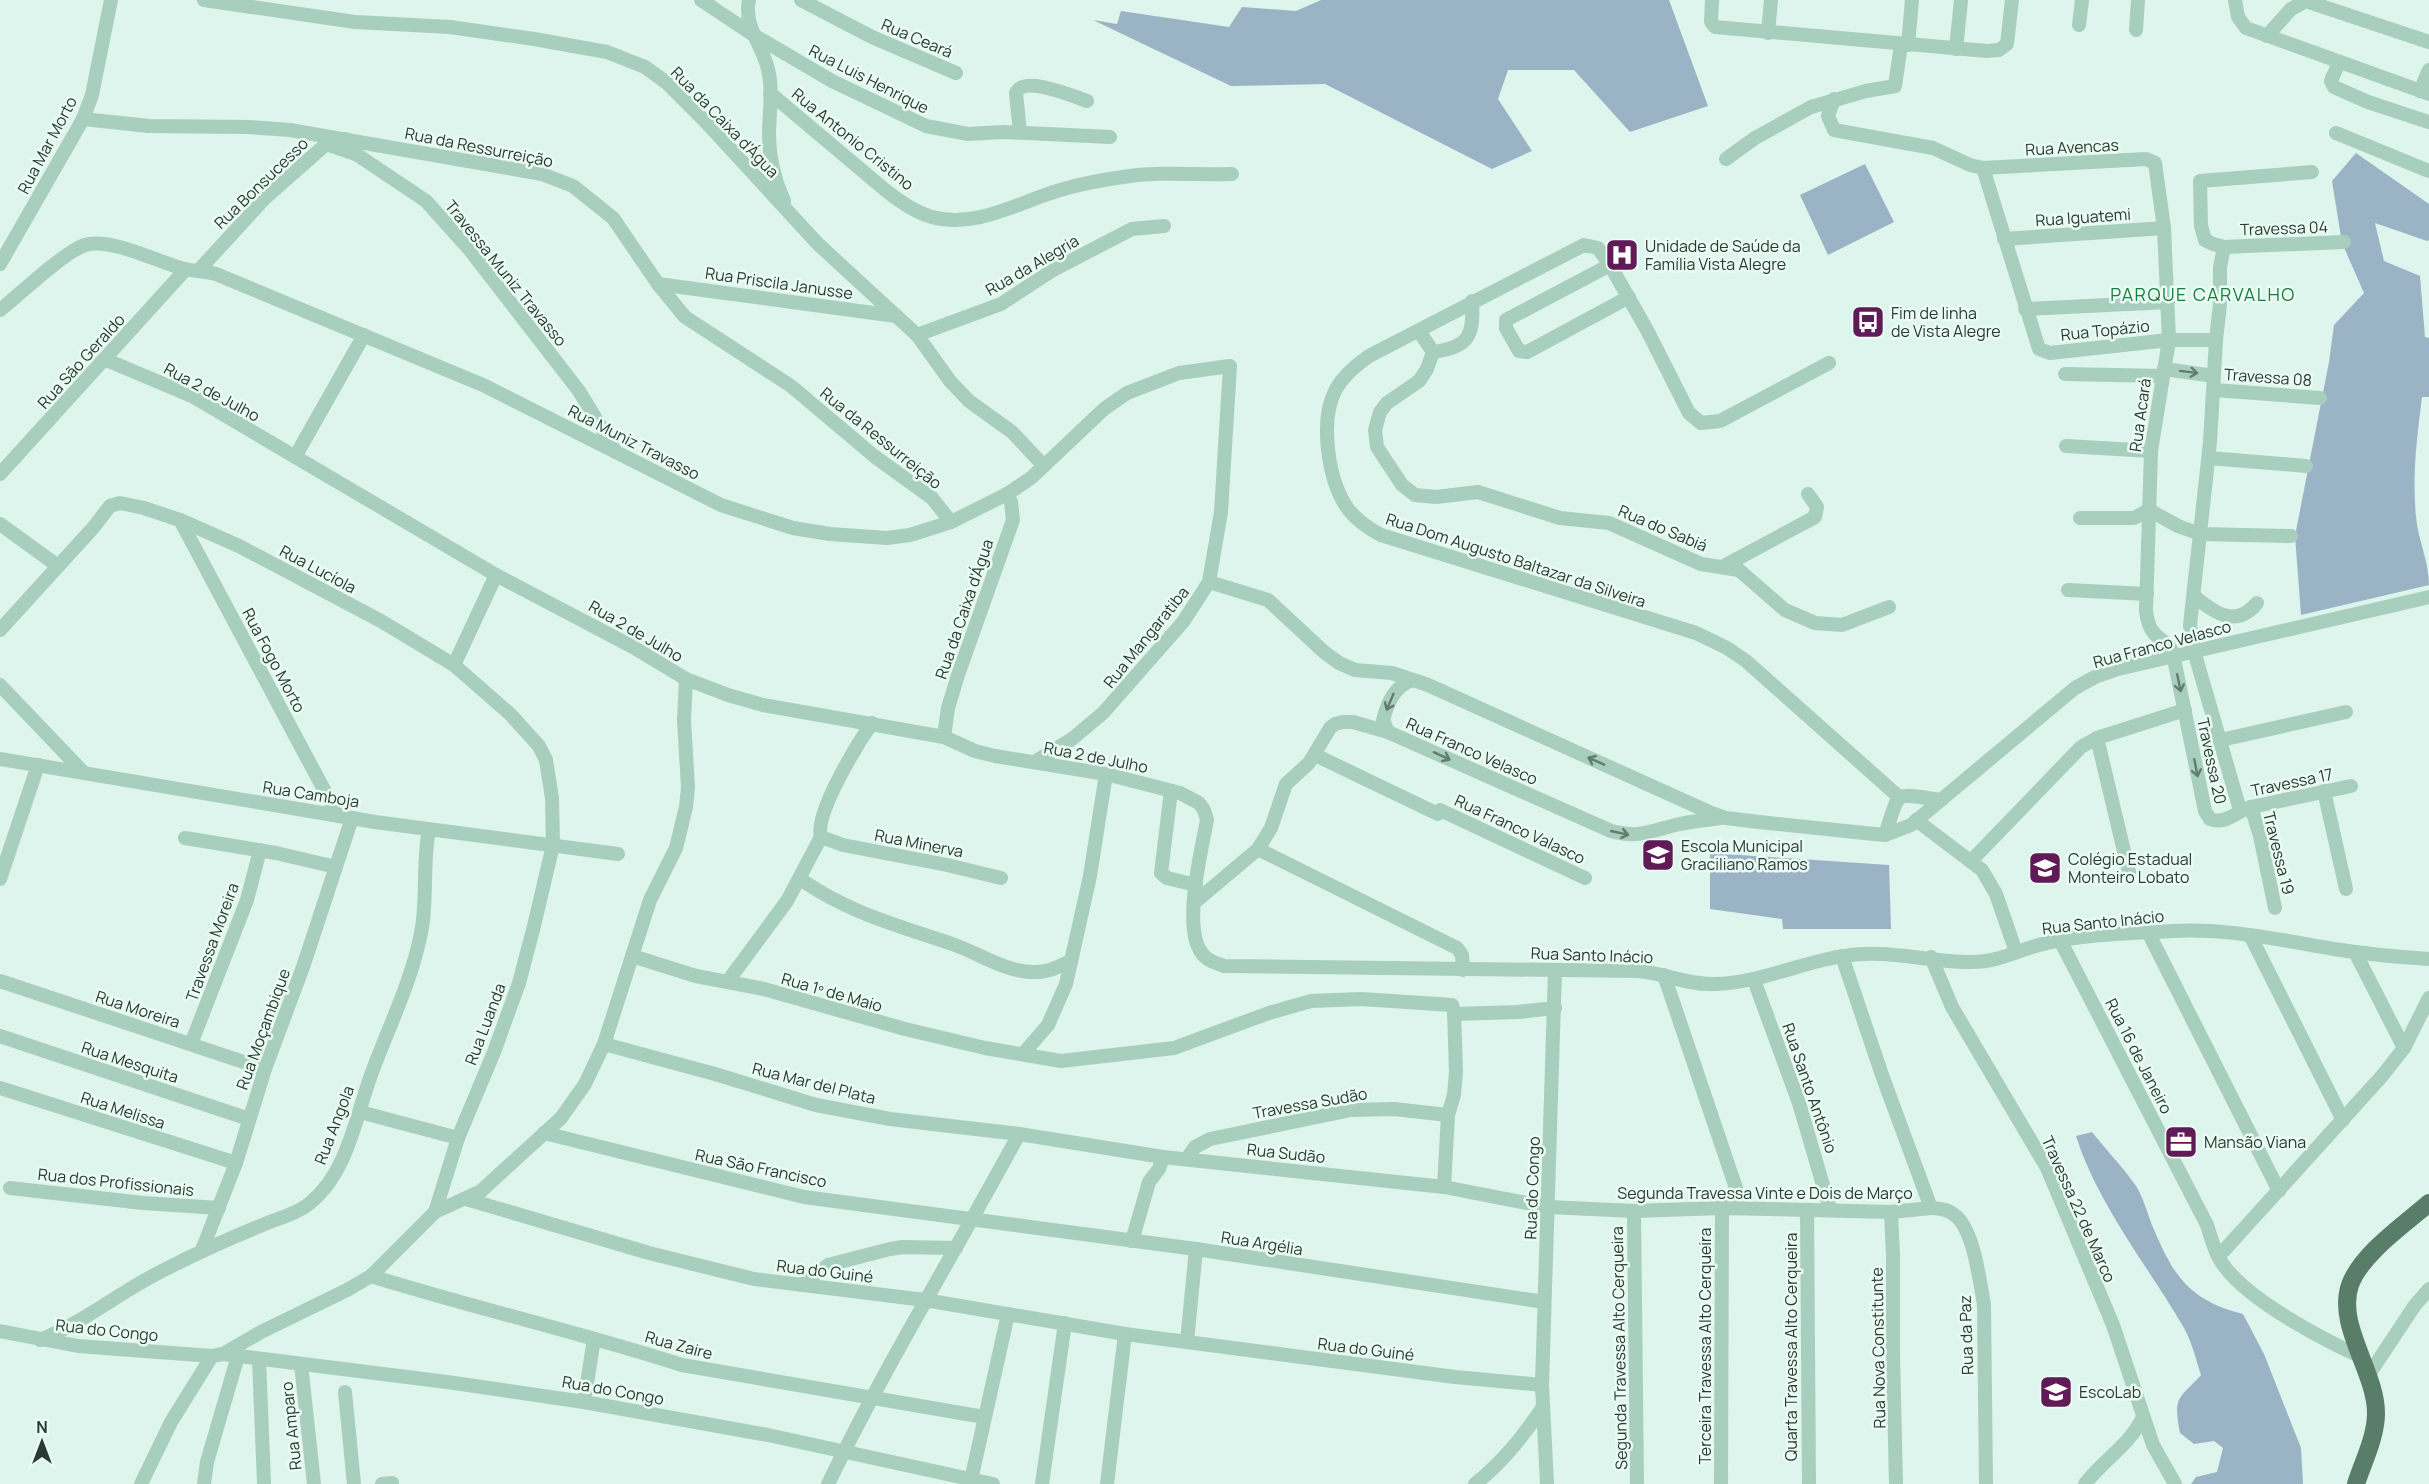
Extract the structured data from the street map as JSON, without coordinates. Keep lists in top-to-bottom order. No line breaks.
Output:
{"streets":{"street":["Rua Ceará","Rua Luis Henrique","Rua da Caixa d'Água","Rua Antonio Cristino","Rua Mar Morto","Rua da Ressurreição","Rua Avencas","Rua Bonsucesso","Rua Iguatemi","Travessa 04","Rua da Alegria","Travessa Muniz Travasso","Rua Priscila Janusse","Rua Topázio","Rua São Geraldo","Travessa 08","Rua 2 de Julho","Rua Acará","Rua Muniz Travasso","Rua do Sabiá","Rua Dom Augusto Baltazar da Silveira","Rua Lucíola","Rua Mangaratiba","Rua Franco Velasco","Rua Fogo Morto","Travessa 20","Travessa 17","Rua Camboja","Rua Franco Valasco","Rua Minerva","Travessa 19","Rua Santo Inácio","Travessa Moreira","Rua 1º de Maio","Rua Moreira","Rua Luanda","Rua Moçambique","Rua 16 de Janeiro","Rua Mesquita","Rua Mar del Plata","Rua Santo Antônio","Travessa Sudão","Rua Melissa","Rua Angola","Rua Sudão","Rua São Francisco","Rua dos Profissionais","Rua do Congo","Segunda Travessa Vinte e Dois de Março","Travessa 22 de Marco","Rua Argélia","Rua do Guiné","Rua da Paz","Rua Zaire","Terceira Travessa Alto Cerqueira","Quarta Travessa Alto Cerqueira","Segunda Travessa Alto Cerqueira","Rua Nova Constitunte","Rua Amparo"]},"crossings":[["Rua da Caixa d'Água","Rua da Alegria"],["Rua da Caixa d'Água","Rua Priscila Janusse"],["Rua da Caixa d'Água","Rua 2 de Julho"],["Rua da Caixa d'Água","Rua Muniz Travasso"],["Rua Mar Morto","Rua da Ressurreição"],["Rua da Ressurreição","Travessa Muniz Travasso"],["Rua da Ressurreição","Rua Priscila Janusse"],["Rua da Ressurreição","Rua Muniz Travasso"],["Rua Avencas","Rua Acará"],["Rua Bonsucesso","Travessa Muniz Travasso"],["Rua Bonsucesso","Rua São Geraldo"],["Rua Bonsucesso","Rua Muniz Travasso"],["Rua Iguatemi","Rua Acará"],["Travessa Muniz Travasso","Rua Muniz Travasso"],["Rua Topázio","Rua Acará"],["Rua São Geraldo","Rua 2 de Julho"],["Rua São Geraldo","Rua Muniz Travasso"],["Travessa 08","Rua Acará"],["Rua 2 de Julho","Rua Mangaratiba"],["Rua 2 de Julho","Rua Santo Inácio"],["Rua Acará","Rua Franco Velasco"],["Rua Muniz Travasso","Rua Mangaratiba"],["Rua Dom Augusto Baltazar da Silveira","Rua Franco Velasco"],["Rua Lucíola","Rua Fogo Morto"],["Rua Lucíola","Rua Camboja"],["Rua Lucíola","Rua Luanda"],["Rua Franco Velasco","Travessa 19"],["Rua Fogo Morto","Rua Camboja"],["Rua Fogo Morto","Rua Moçambique"],["Travessa 20","Travessa 17"],["Travessa 20","Travessa 19"],["Travessa 17","Travessa 19"],["Rua Camboja","Rua Luanda"],["Rua Camboja","Rua Moçambique"],["Rua Camboja","Rua Angola"],["Rua Santo Inácio","Rua 16 de Janeiro"],["Rua Santo Inácio","Rua Santo Antônio"],["Rua Santo Inácio","Rua do Congo"],["Rua Santo Inácio","Segunda Travessa Vinte e Dois de Março"],["Rua Santo Inácio","Travessa 22 de Marco"],["Travessa Moreira","Rua Moreira"],["Rua 1º de Maio","Rua do Congo"],["Rua Moreira","Rua Moçambique"],["Rua Moçambique","Rua Mesquita"],["Rua Moçambique","Rua Melissa"],["Rua Moçambique","Rua Angola"],["Rua Moçambique","Rua dos Profissionais"],["Rua Mar del Plata","Rua Sudão"],["Rua Santo Antônio","Segunda Travessa Vinte e Dois de Março"],["Travessa Sudão","Rua Sudão"],["Rua Angola","Rua do Congo"],["Rua Sudão","Rua do Congo"],["Rua Sudão","Segunda Travessa Vinte e Dois de Março"],["Rua São Francisco","Rua Argélia"],["Rua do Congo","Segunda Travessa Vinte e Dois de Março"],["Rua do Congo","Rua Argélia"],["Rua do Congo","Rua do Guiné"],["Rua do Congo","Rua Amparo"],["Segunda Travessa Vinte e Dois de Março","Rua da Paz"],["Segunda Travessa Vinte e Dois de Março","Terceira Travessa Alto Cerqueira"],["Segunda Travessa Vinte e Dois de Março","Quarta Travessa Alto Cerqueira"],["Segunda Travessa Vinte e Dois de Março","Segunda Travessa Alto Cerqueira"],["Segunda Travessa Vinte e Dois de Março","Rua Nova Constitunte"]],"districts":["PARQUE CARVALHO"],"places":{"hospital":["Unidade de Saúde da Família Vista Alegre"],"bus stop":["Fim de linha de Vista Alegre"],"school or university":["Escola Municipal Graciliano Ramos","Colégio Estadual Monteiro Lobato","EscoLab"],"office":["Mansão Viana"]},"north":"top"}
